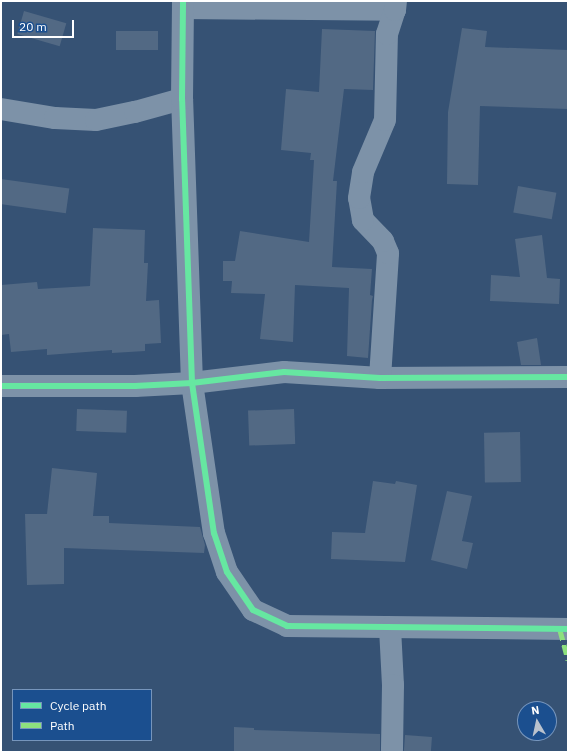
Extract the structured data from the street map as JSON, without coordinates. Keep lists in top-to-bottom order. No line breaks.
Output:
{"legend":["Cycle path","Path"],"scale_bar":"20 m","north":"top"}
